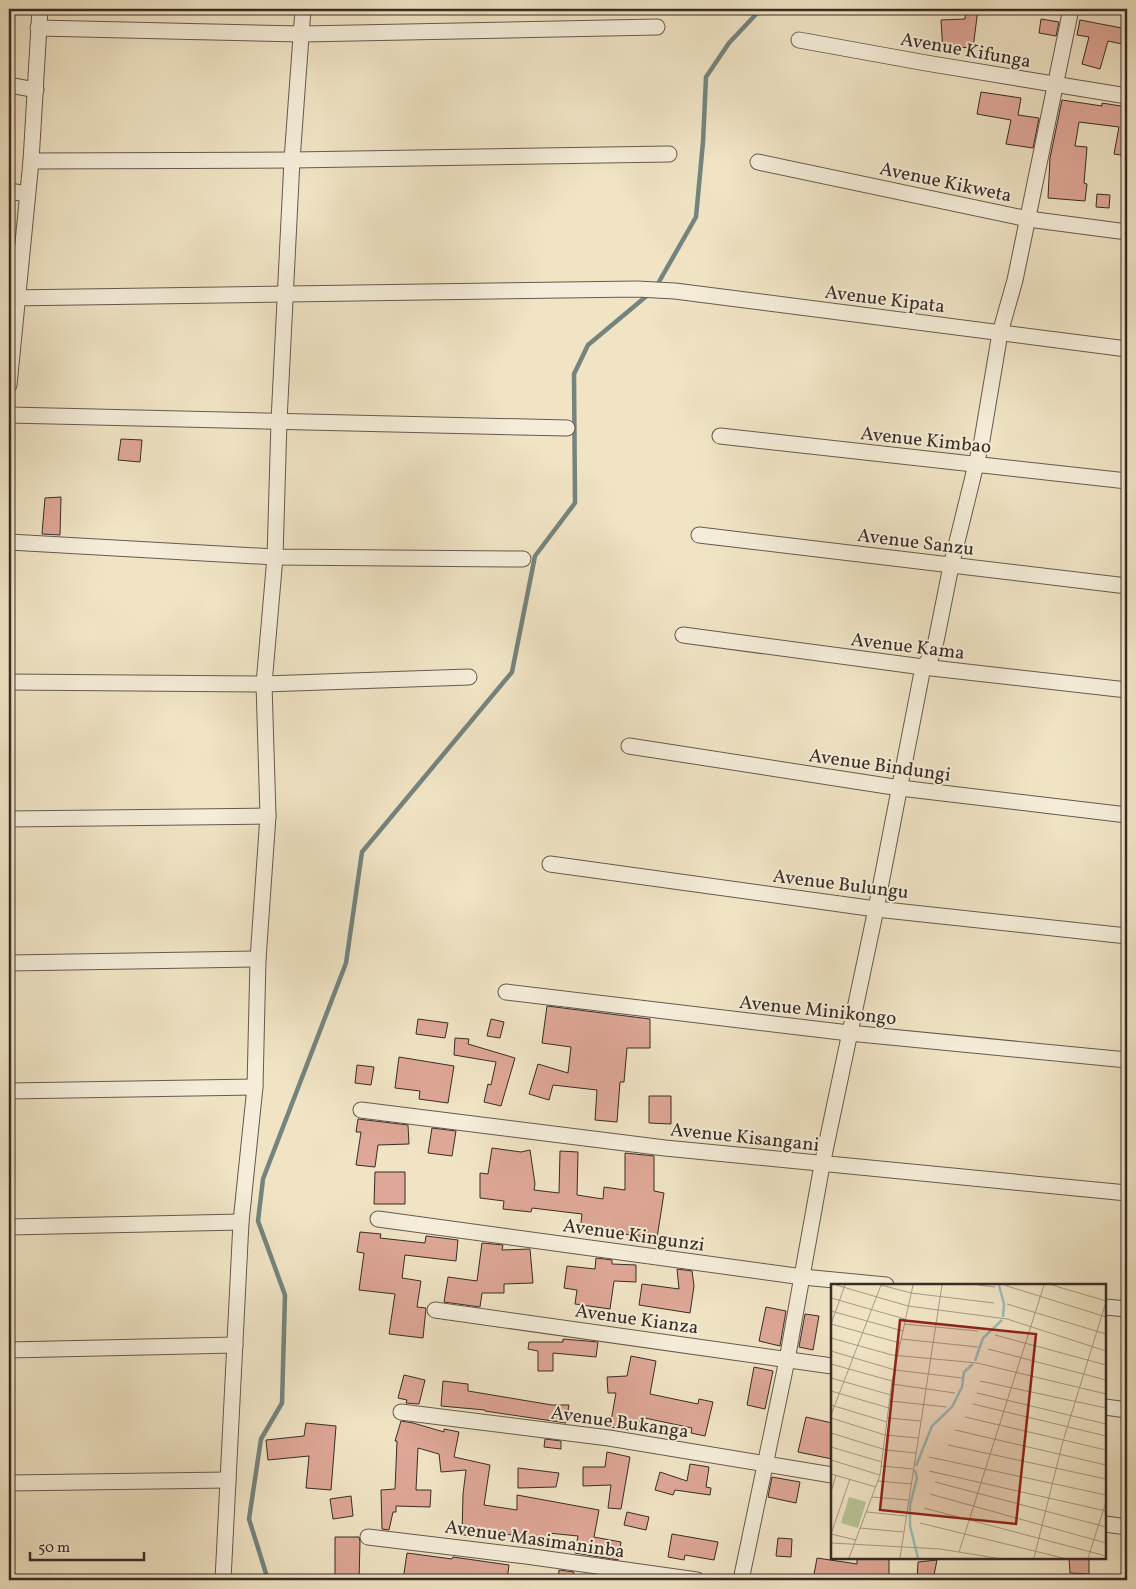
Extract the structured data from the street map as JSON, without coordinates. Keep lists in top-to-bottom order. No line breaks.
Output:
{"streets":{"street":["Avenue Kifunga","Avenue Kikweta","Avenue Kipata","Avenue Kimbao","Avenue Sanzu","Avenue Kama","Avenue Bindungi","Avenue Bulungu","Avenue Minikongo","Avenue Kisangani","Avenue Kingunzi","Avenue Kianza","Avenue Bukanga","Avenue Masimaninba"]},"scale_bar":"50 m"}
